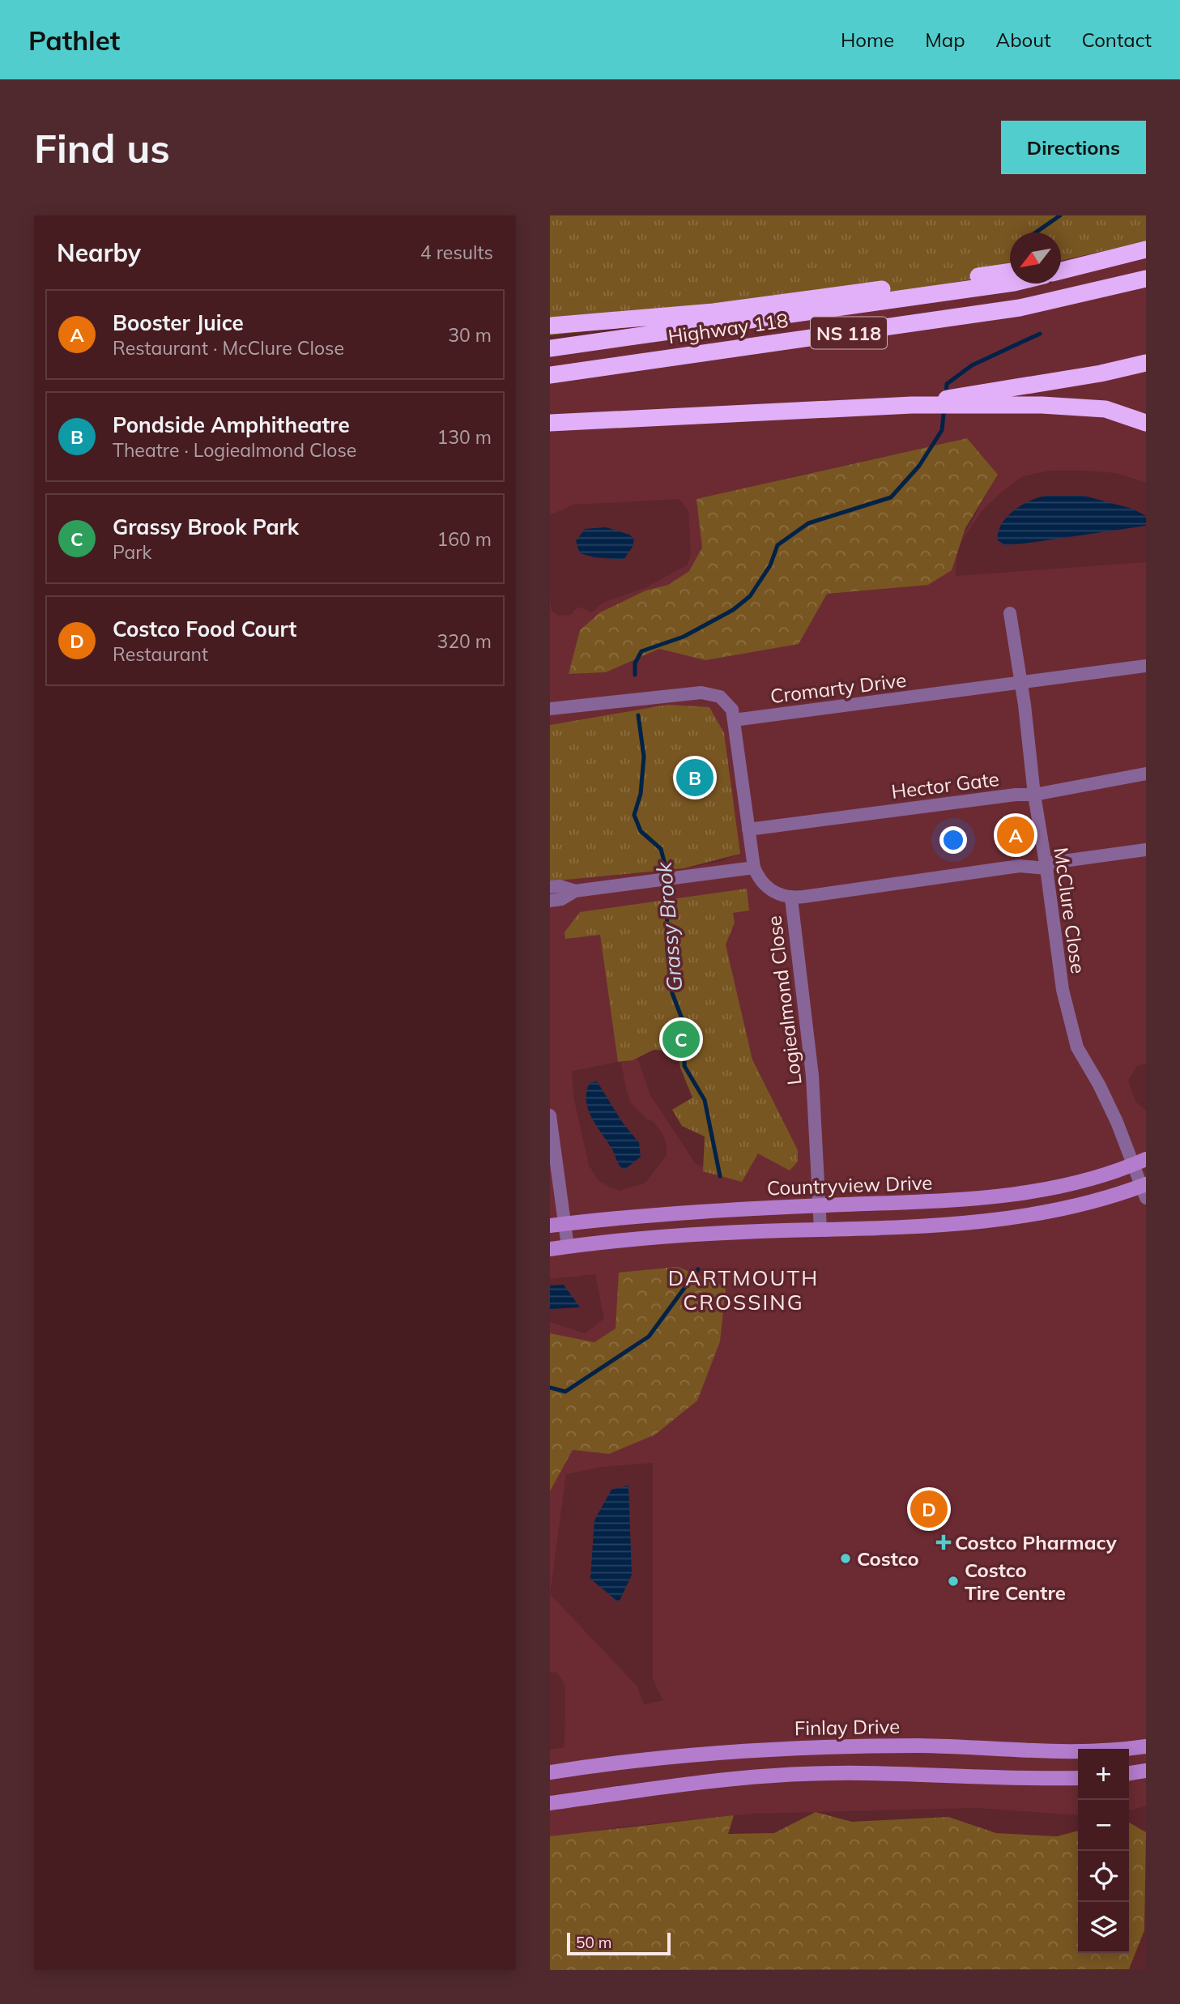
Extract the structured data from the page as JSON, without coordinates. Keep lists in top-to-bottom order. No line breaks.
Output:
{"streets":{"highway":["Highway 118","NS 118"],"street":["Cromarty Drive","Hector Gate","McClure Close","Logiealmond Close","Countryview Drive","Finlay Drive"]},"crossings":[["Cromarty Drive","McClure Close"],["Cromarty Drive","Logiealmond Close"],["Hector Gate","McClure Close"],["Hector Gate","Logiealmond Close"],["McClure Close","Countryview Drive"],["Logiealmond Close","Countryview Drive"]],"districts":["DARTMOUTH CROSSING"],"water":["Grassy Brook"],"places":{"health":["Costco Pharmacy"],"other":["Costco","Costco Tire Centre"]},"scale_bar":"50 m","north":"bottom left","page":{"header":"Pathlet","nav":["Home","Map","About","Contact"],"buttons":"Directions","title":"Find us","heading":["Nearby","4 results"],"list":[{"mark":"A","name":"Booster Juice","note":"Restaurant · McClure Close","value":"30 m"},{"mark":"B","name":"Pondside Amphitheatre","note":"Theatre · Logiealmond Close","value":"130 m"},{"mark":"C","name":"Grassy Brook Park","note":"Park","value":"160 m"},{"mark":"D","name":"Costco Food Court","note":"Restaurant","value":"320 m"}],"pins":["B","A","C","D"],"map_buttons":["+","−"],"scale":"50 m"}}
